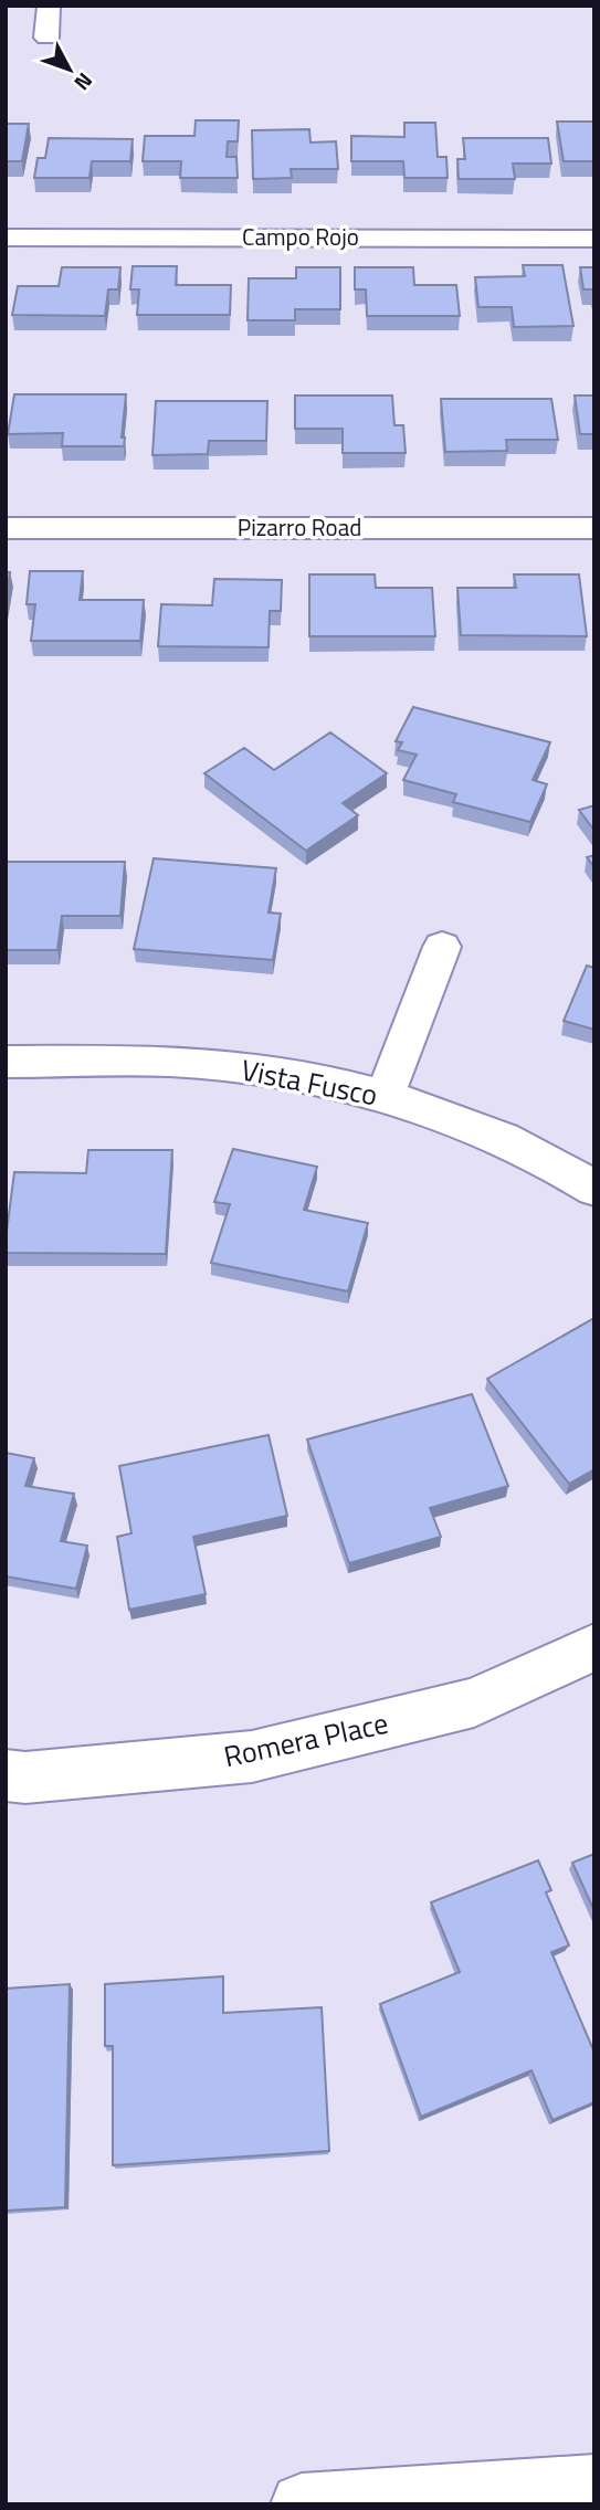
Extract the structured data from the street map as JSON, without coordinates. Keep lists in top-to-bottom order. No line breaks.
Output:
{"streets":{"street":["Campo Rojo","Pizarro Road","Vista Fusco","Romera Place"]},"north":"bottom right"}
